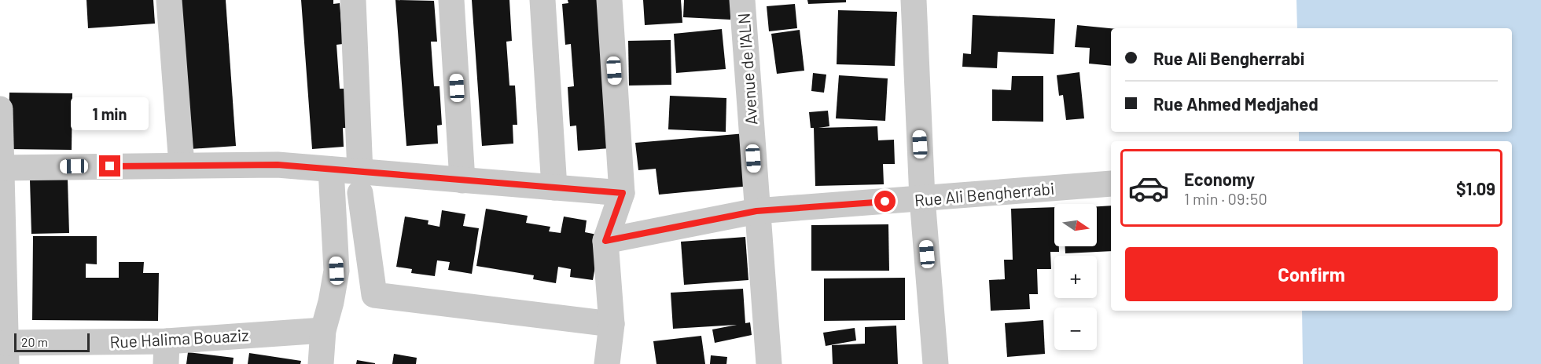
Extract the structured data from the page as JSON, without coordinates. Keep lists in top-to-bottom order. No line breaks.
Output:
{"streets":{"street":["Avenue de l'ALN","Rue Ali Bengherrabi","Rue Halima Bouaziz"]},"crossings":[["Avenue de l'ALN","Rue Ali Bengherrabi"]],"scale_bar":"20 m","north":"right","page":{"banner":["Rue Ali Bengherrabi","Rue Ahmed Medjahed"],"bubble":"1 min","list":[{"name":"Economy","note":"1 min · 09:50","value":"$1.09"}],"map_buttons":["+","−"],"buttons":"Confirm","scale":"20 m"}}
